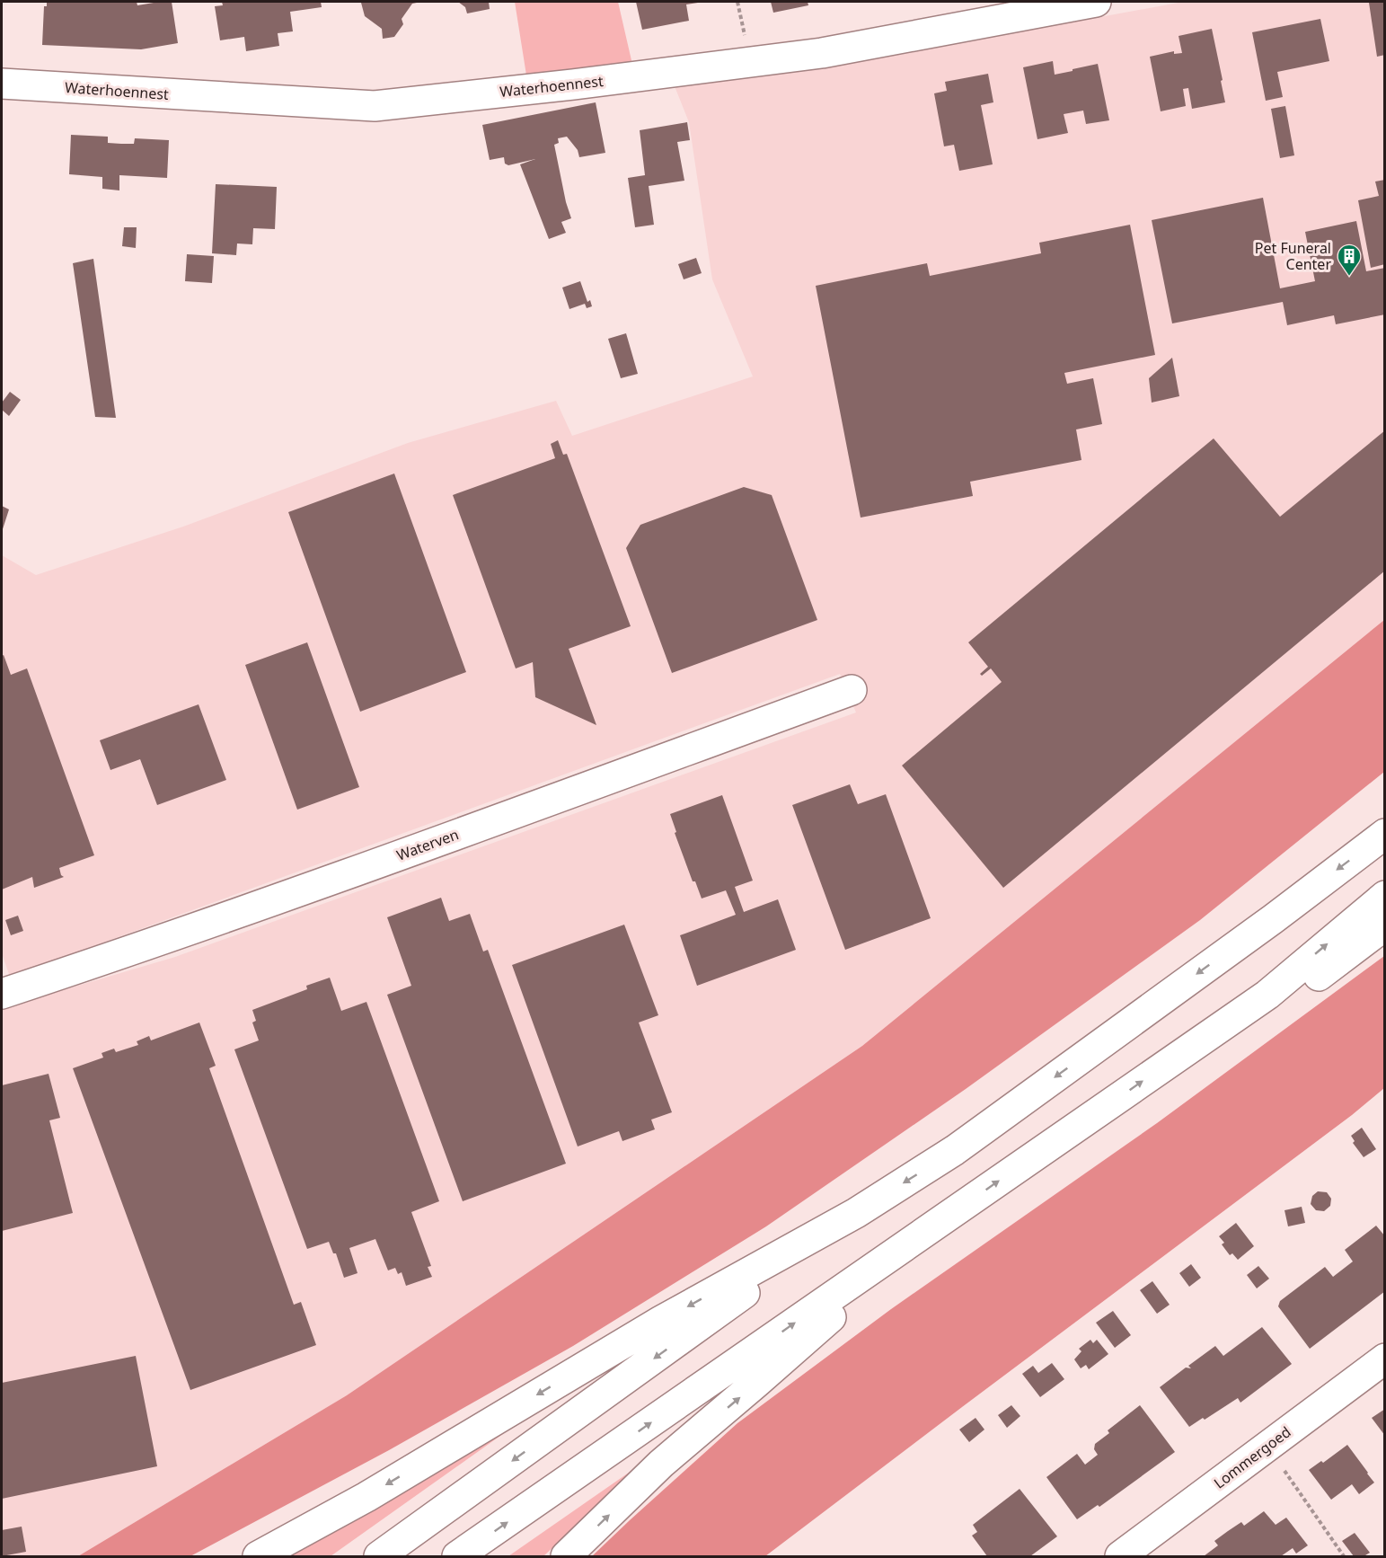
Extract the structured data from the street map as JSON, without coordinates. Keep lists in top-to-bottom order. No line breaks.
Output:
{"streets":{"main road":["Waterhoennest","Waterven","Lommergoed"]},"places":{"building":["Pet Funeral Center"]}}
